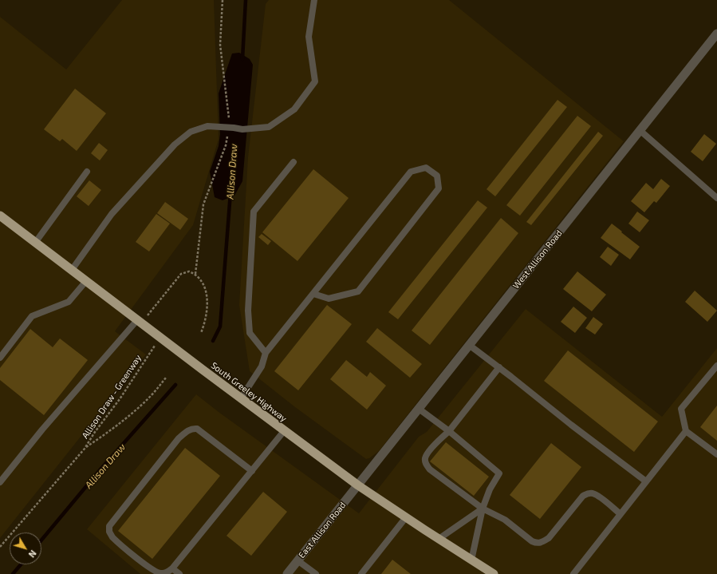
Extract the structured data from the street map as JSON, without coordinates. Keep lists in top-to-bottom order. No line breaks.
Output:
{"streets":{"highway":["South Greeley Highway"],"street":["West Allison Road","East Allison Road"],"path":["Allison Draw - Greenway"]},"crossings":[["West Allison Road","South Greeley Highway"],["West Allison Road","East Allison Road"],["South Greeley Highway","Allison Draw - Greenway"],["South Greeley Highway","East Allison Road"]],"water":["Allison Draw"],"north":"bottom right"}
